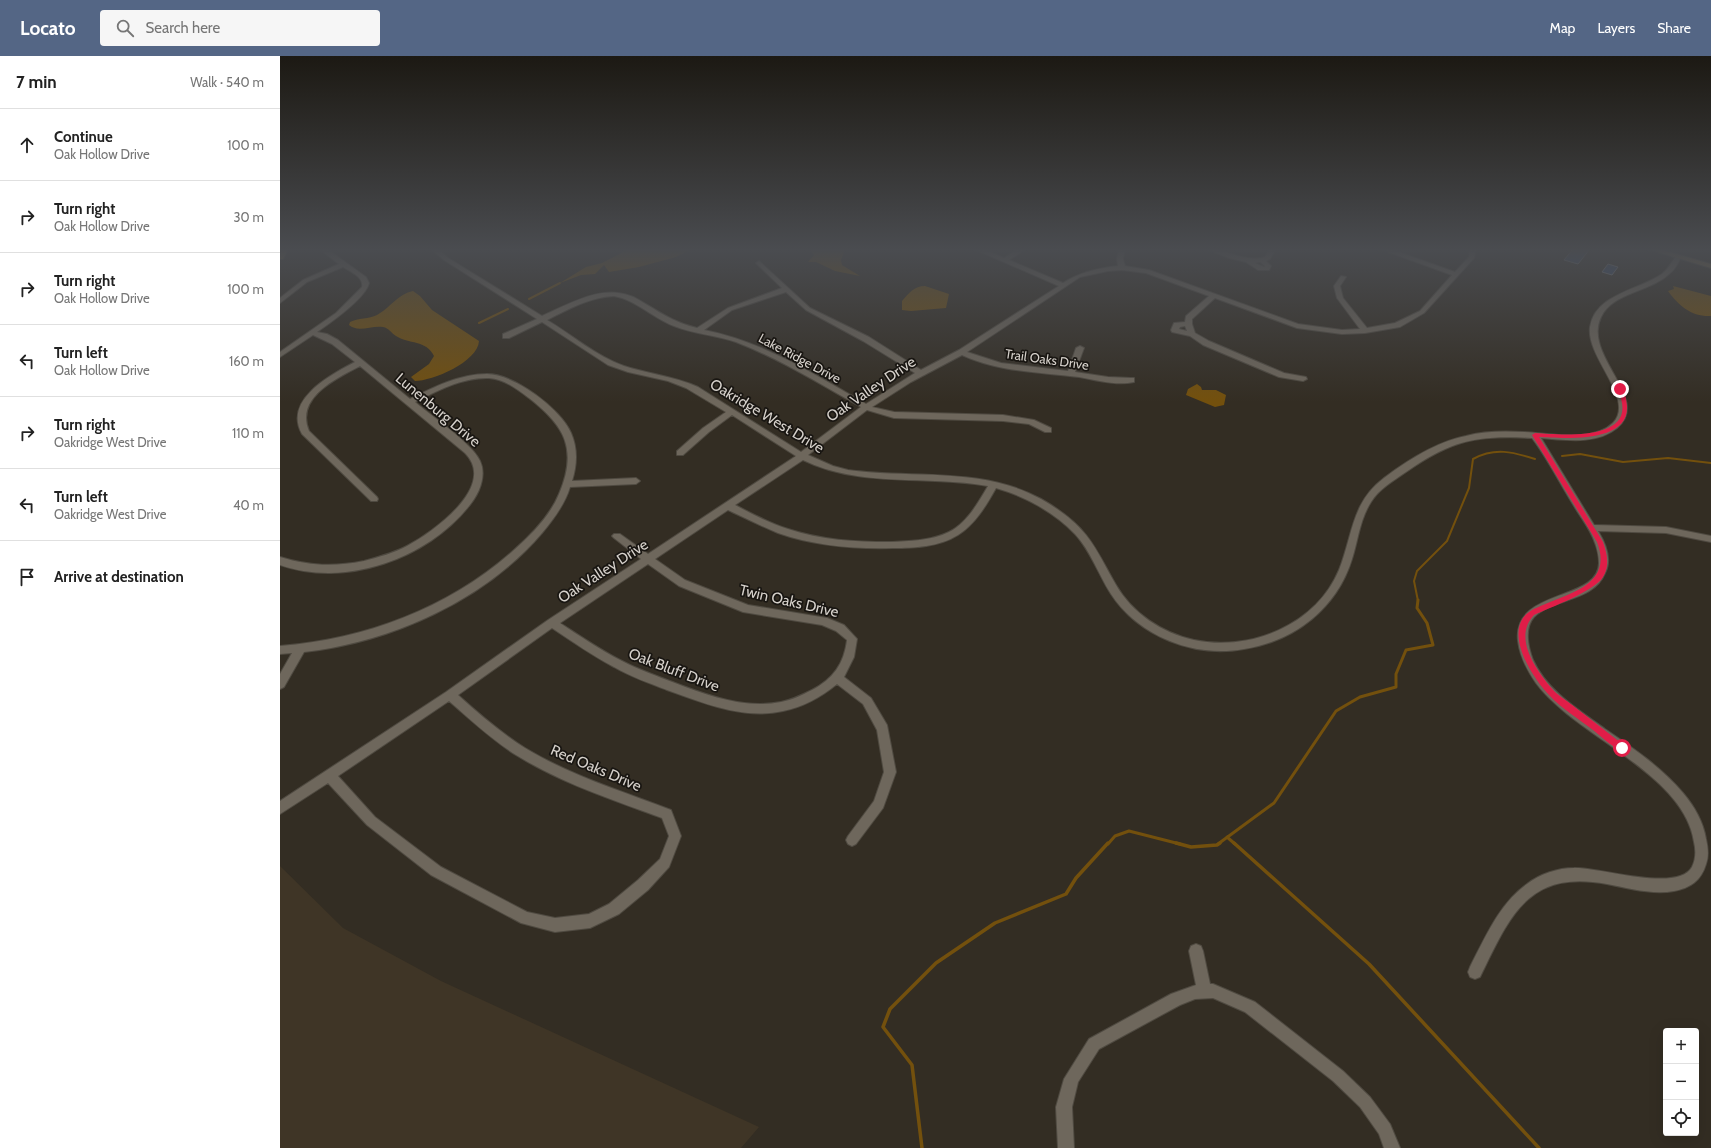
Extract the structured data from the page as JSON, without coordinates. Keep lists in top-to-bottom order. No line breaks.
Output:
{"streets":{"street":["Lake Ridge Drive","Trail Oaks Drive","Oak Valley Drive","Lunenburg Drive","Oakridge West Drive","Twin Oaks Drive","Oak Bluff Drive","Red Oaks Drive"]},"crossings":[["Lake Ridge Drive","Oak Valley Drive"],["Lake Ridge Drive","Oakridge West Drive"],["Trail Oaks Drive","Oak Valley Drive"],["Oak Valley Drive","Oakridge West Drive"],["Oak Valley Drive","Twin Oaks Drive"],["Oak Valley Drive","Oak Bluff Drive"],["Oak Valley Drive","Red Oaks Drive"],["Twin Oaks Drive","Oak Bluff Drive"]],"page":{"header":"Locato","search":"Search here","nav":["Map","Layers","Share"],"heading":["7 min","Walk · 540 m"],"list":[["Continue","Oak Hollow Drive","100 m"],["Turn right","Oak Hollow Drive","30 m"],["Turn right","Oak Hollow Drive","100 m"],["Turn left","Oak Hollow Drive","160 m"],["Turn right","Oakridge West Drive","110 m"],["Turn left","Oakridge West Drive","40 m"],"Arrive at destination"],"map_buttons":["+","−"]}}
